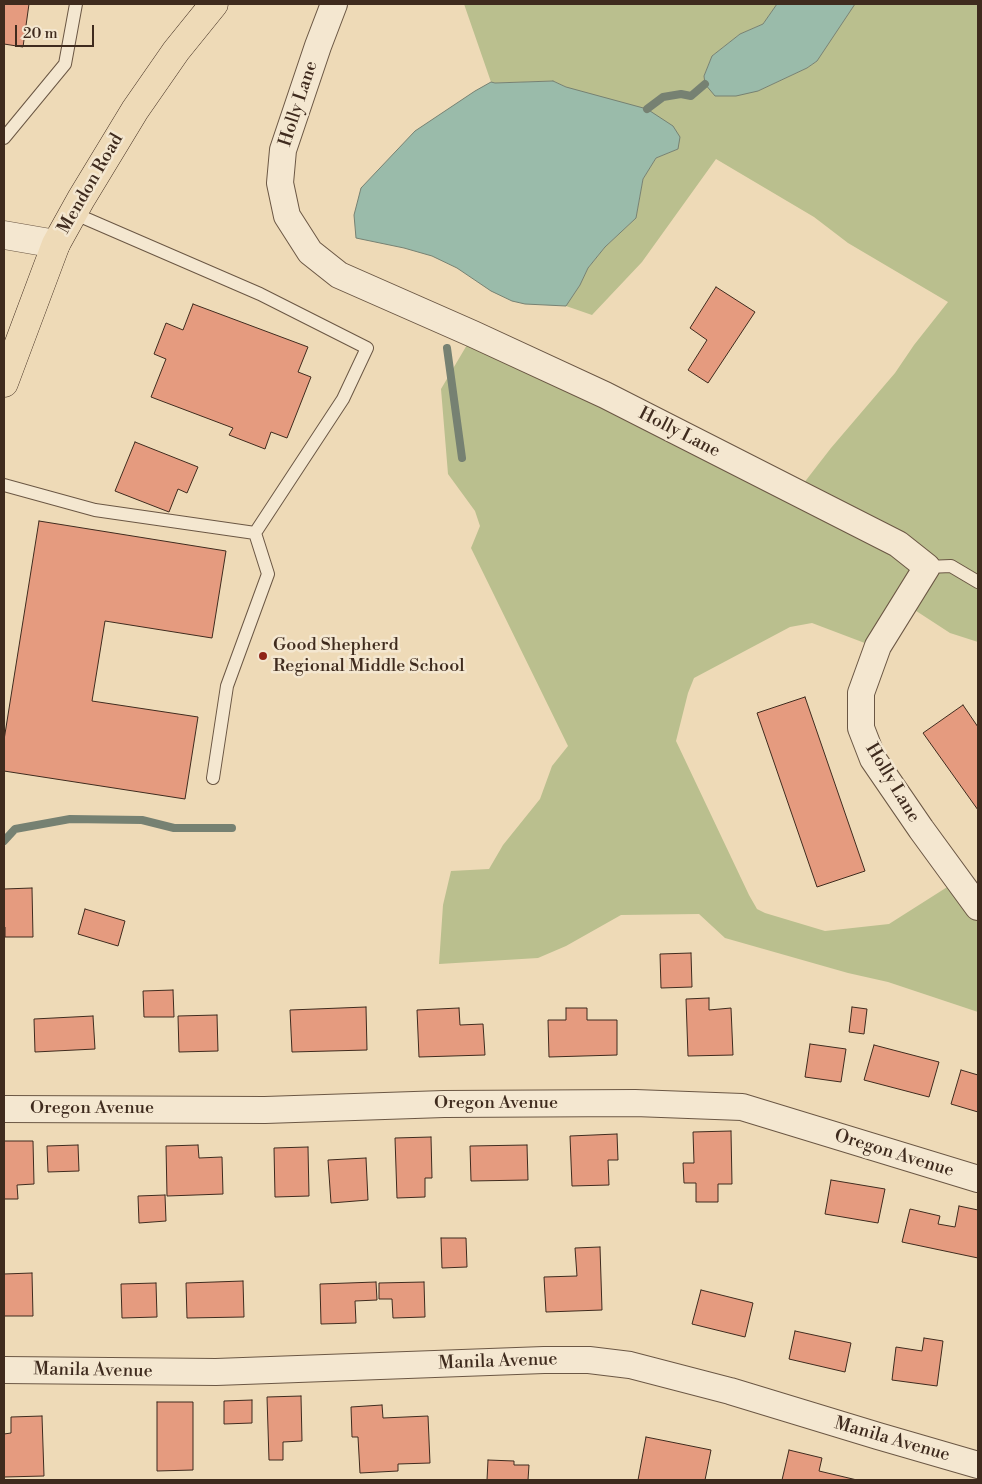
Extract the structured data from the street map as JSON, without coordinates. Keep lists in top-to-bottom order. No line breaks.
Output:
{"streets":{"main road":["Mendon Road"],"street":["Holly Lane","Oregon Avenue","Manila Avenue"]},"places":["Good Shepherd Regional Middle School"],"scale_bar":"20 m"}
